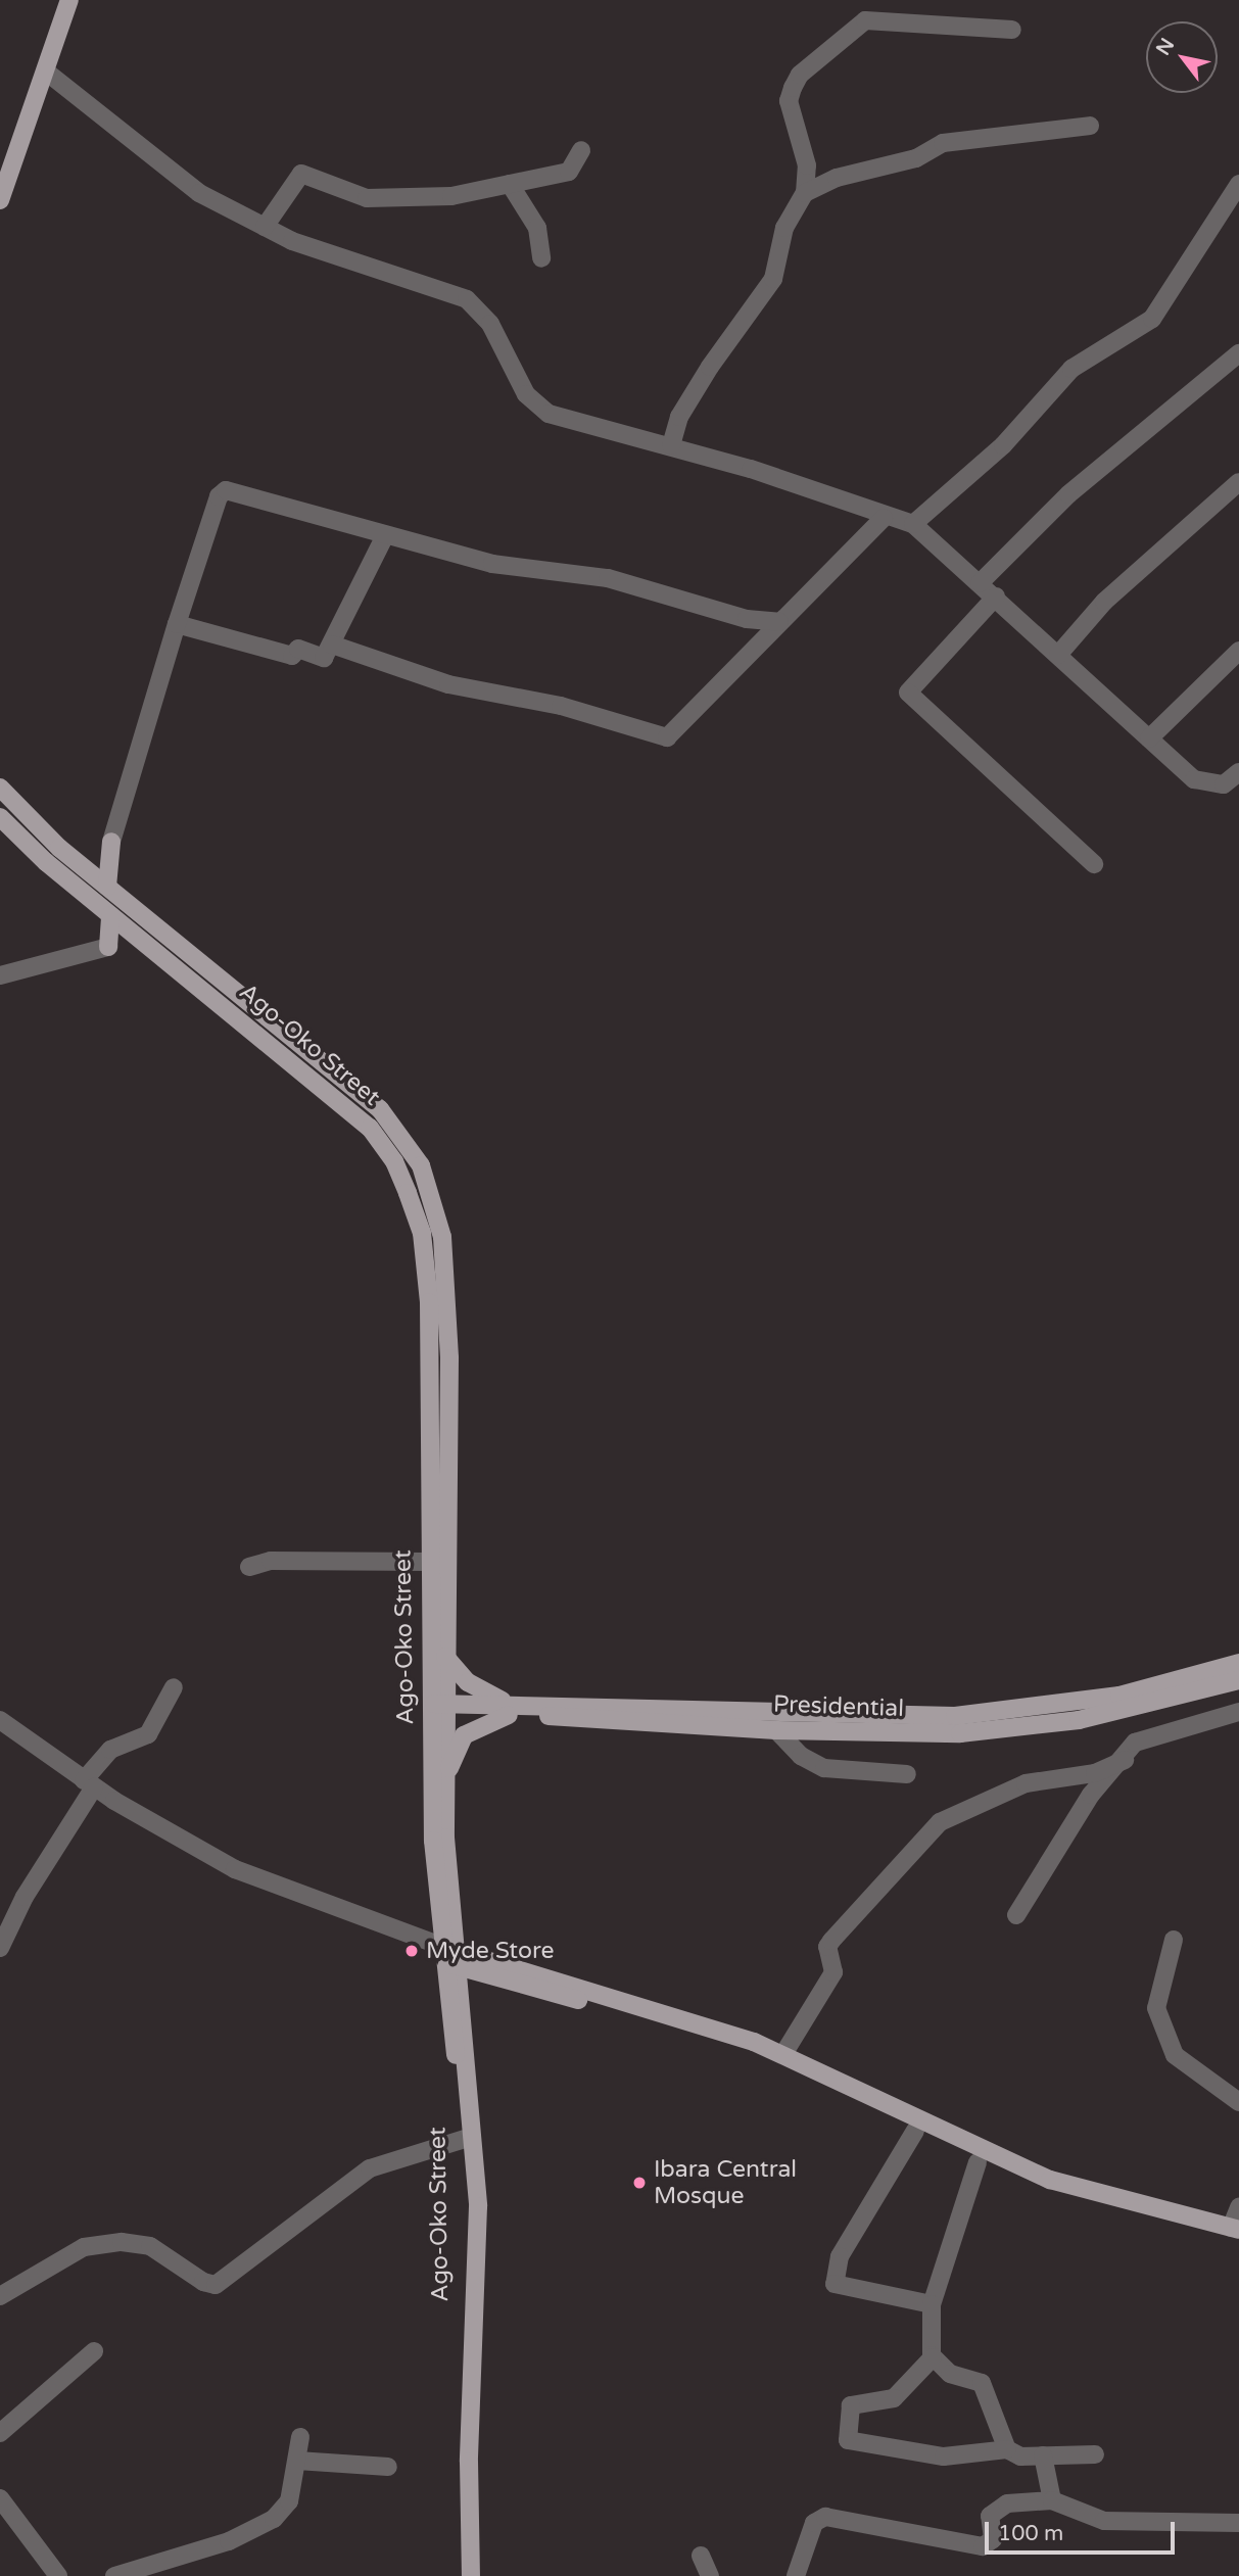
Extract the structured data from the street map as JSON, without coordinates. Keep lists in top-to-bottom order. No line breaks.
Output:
{"streets":{"main road":["Ago-Oko Street","Presidential"]},"crossings":[["Ago-Oko Street","Presidential"]],"places":["Myde Store","Ibara Central Mosque"],"scale_bar":"100 m","north":"top left"}
